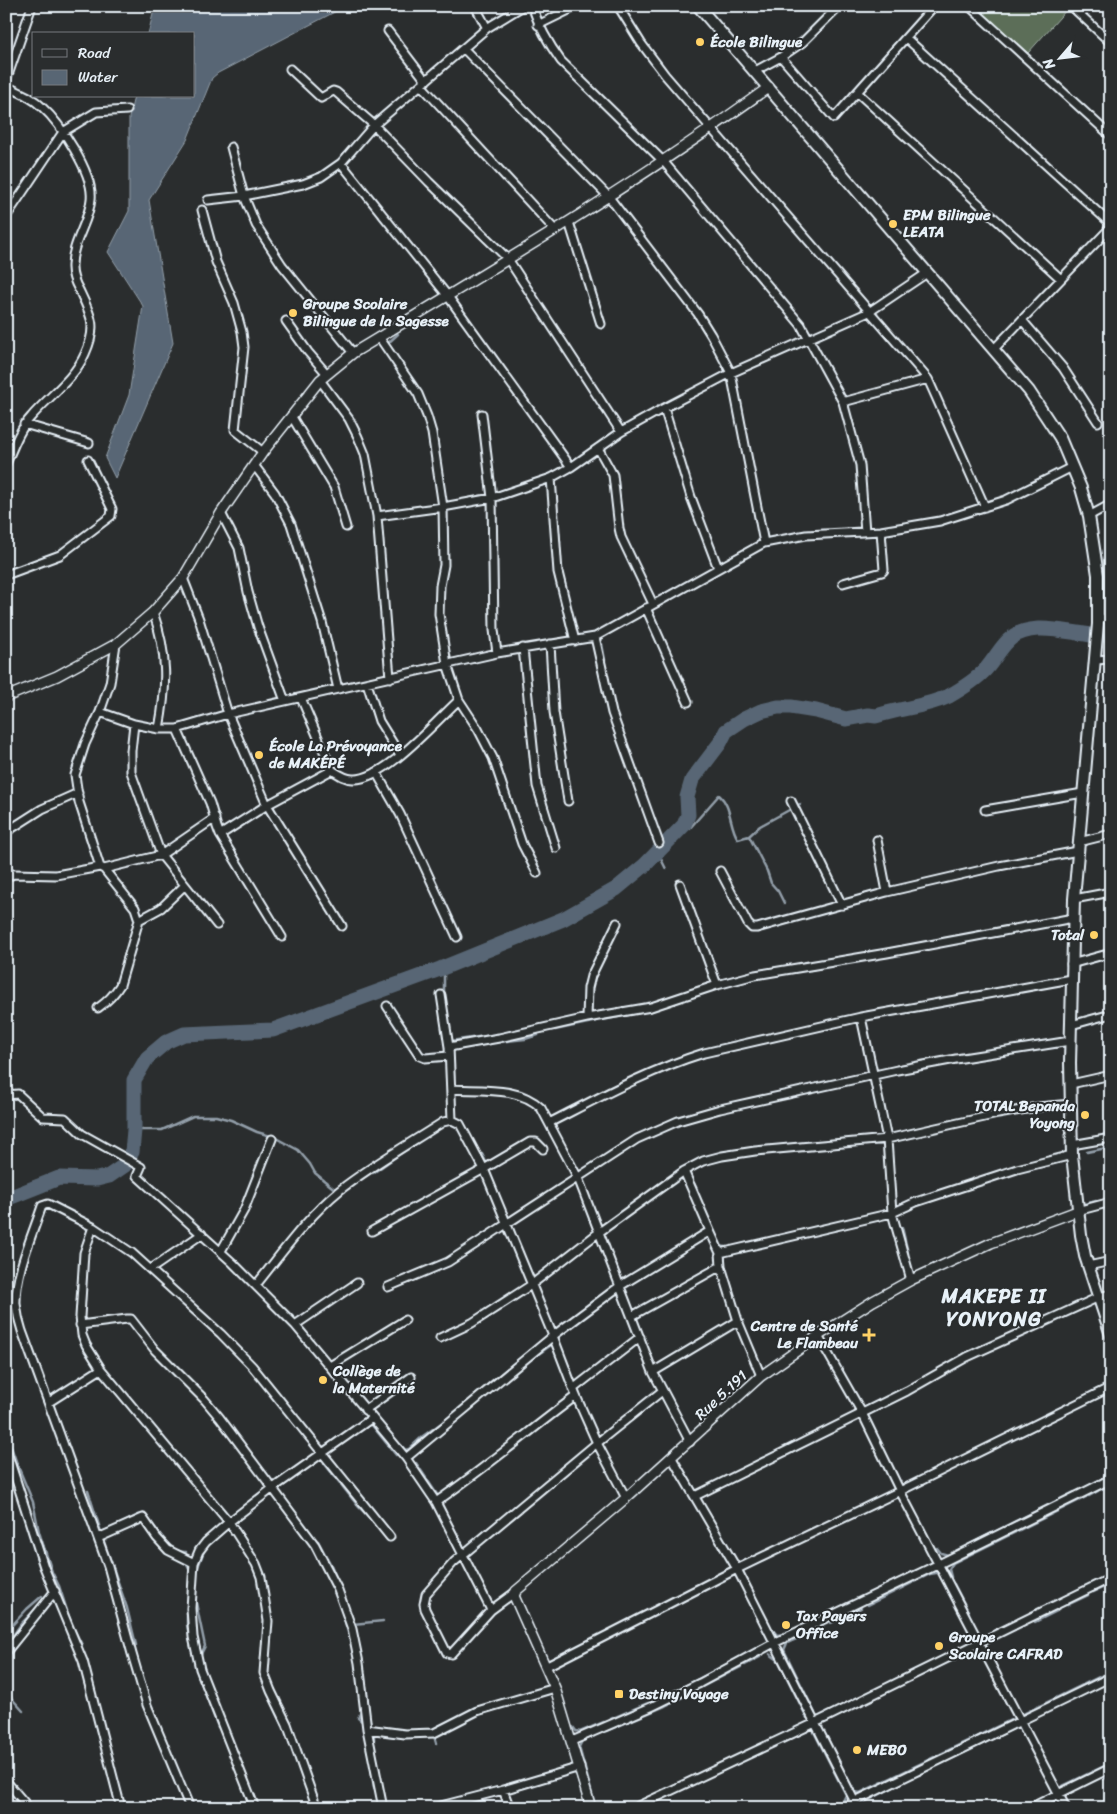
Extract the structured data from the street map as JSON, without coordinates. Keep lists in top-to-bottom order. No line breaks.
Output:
{"streets":{"street":["Rue 5.191"]},"districts":["MAKEPE II YONYONG"],"places":{"other":["École Bilingue","EPM Bilingue LEATA","Groupe Scolaire Bilingue de la Sagesse","École La Prévoyance de MAKÉPÉ","Total","TOTAL Bepanda Yoyong","Collège de la Maternité","Tax Payers Office","Groupe Scolaire CAFRAD","MEBO"],"health":["Centre de Santé Le Flambeau"],"transit":["Destiny Voyage"]},"legend":["Road","Water"],"north":"bottom left"}
